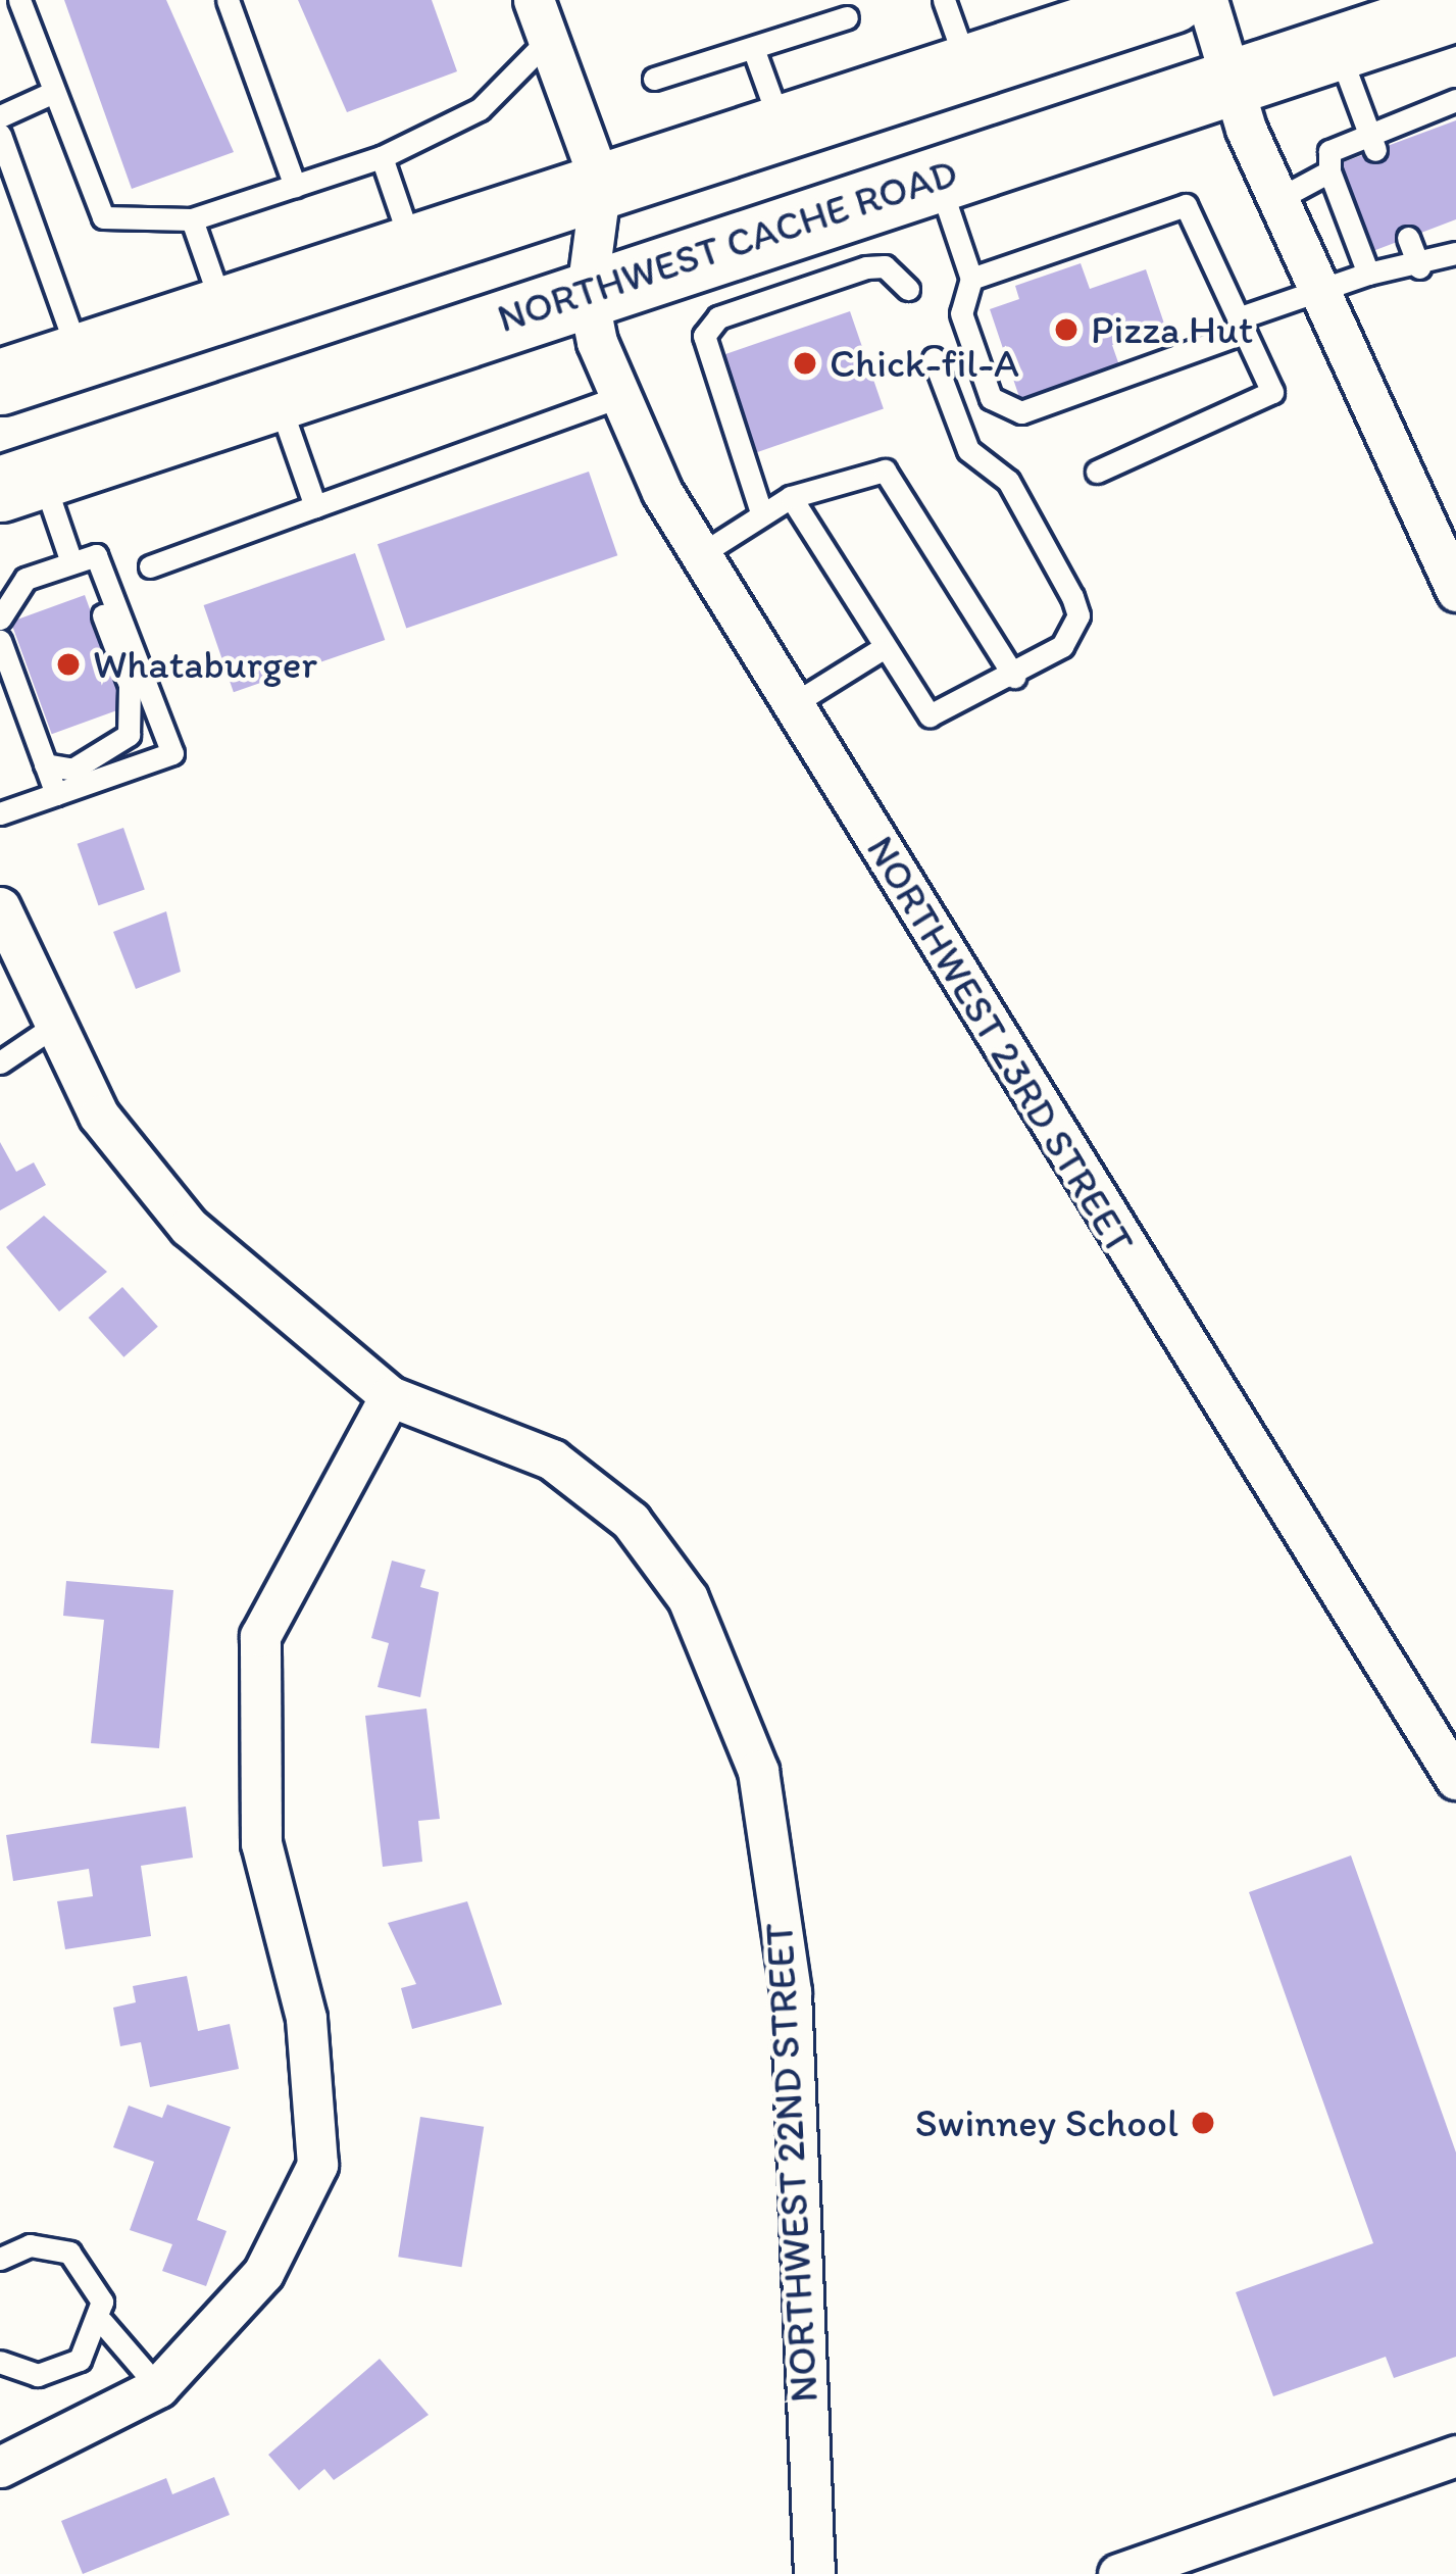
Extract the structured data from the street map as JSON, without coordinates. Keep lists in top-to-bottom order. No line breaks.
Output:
{"streets":{"main road":["NORTHWEST CACHE ROAD"],"street":["NORTHWEST 23RD STREET","NORTHWEST 22ND STREET"]},"crossings":[["NORTHWEST CACHE ROAD","NORTHWEST 23RD STREET"]],"places":["Pizza Hut","Chick-fil-A","Whataburger","Swinney School"]}
